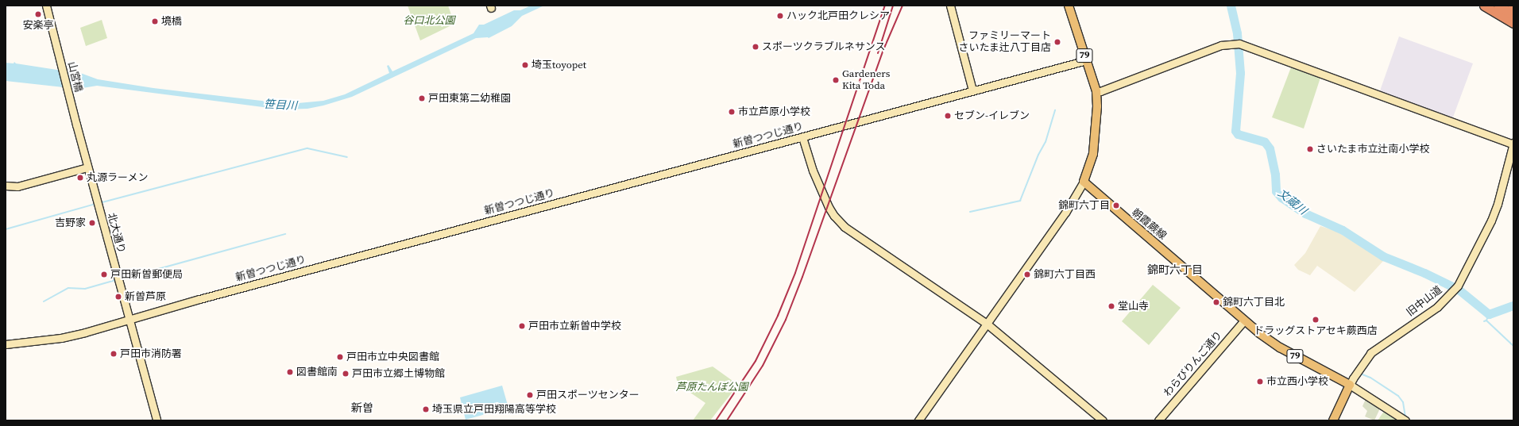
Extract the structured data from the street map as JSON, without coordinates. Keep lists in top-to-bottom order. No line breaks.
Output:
{"streets":{"main road":["79","朝霞蕨線","旧中山道"],"street":["山宮橋","新曽つつじ通り","北大通り","わらびりんご通り"]},"crossings":[["79","新曽つつじ通り"],["79","朝霞蕨線"],["山宮橋","北大通り"],["新曽つつじ通り","北大通り"],["朝霞蕨線","旧中山道"],["朝霞蕨線","わらびりんご通り"]],"districts":["錦町六丁目","新曽"],"water":["笹目川","文蔵川"],"parks":["谷口北公園","芦原たんぼ公園"],"places":["安楽亭","ハック北戸田クレシア","境橋","ファミリーマート さいたま辻八丁目店","スポーツクラブルネサンス","埼玉toyopet","Gardeners Kita Toda","戸田東第二幼稚園","市立芦原小学校","セブン-イレブン","さいたま市立辻南小学校","丸源ラーメン","錦町六丁目","吉野家","戸田新曽郵便局","錦町六丁目西","新曽芦原","錦町六丁目北","堂山寺","ドラッグストアセキ蕨西店","戸田市立新曽中学校","戸田市消防署","戸田市立中央図書館","図書館南","戸田市立郷土博物館","市立西小学校","戸田スポーツセンター","埼玉県立戸田翔陽高等学校"]}
